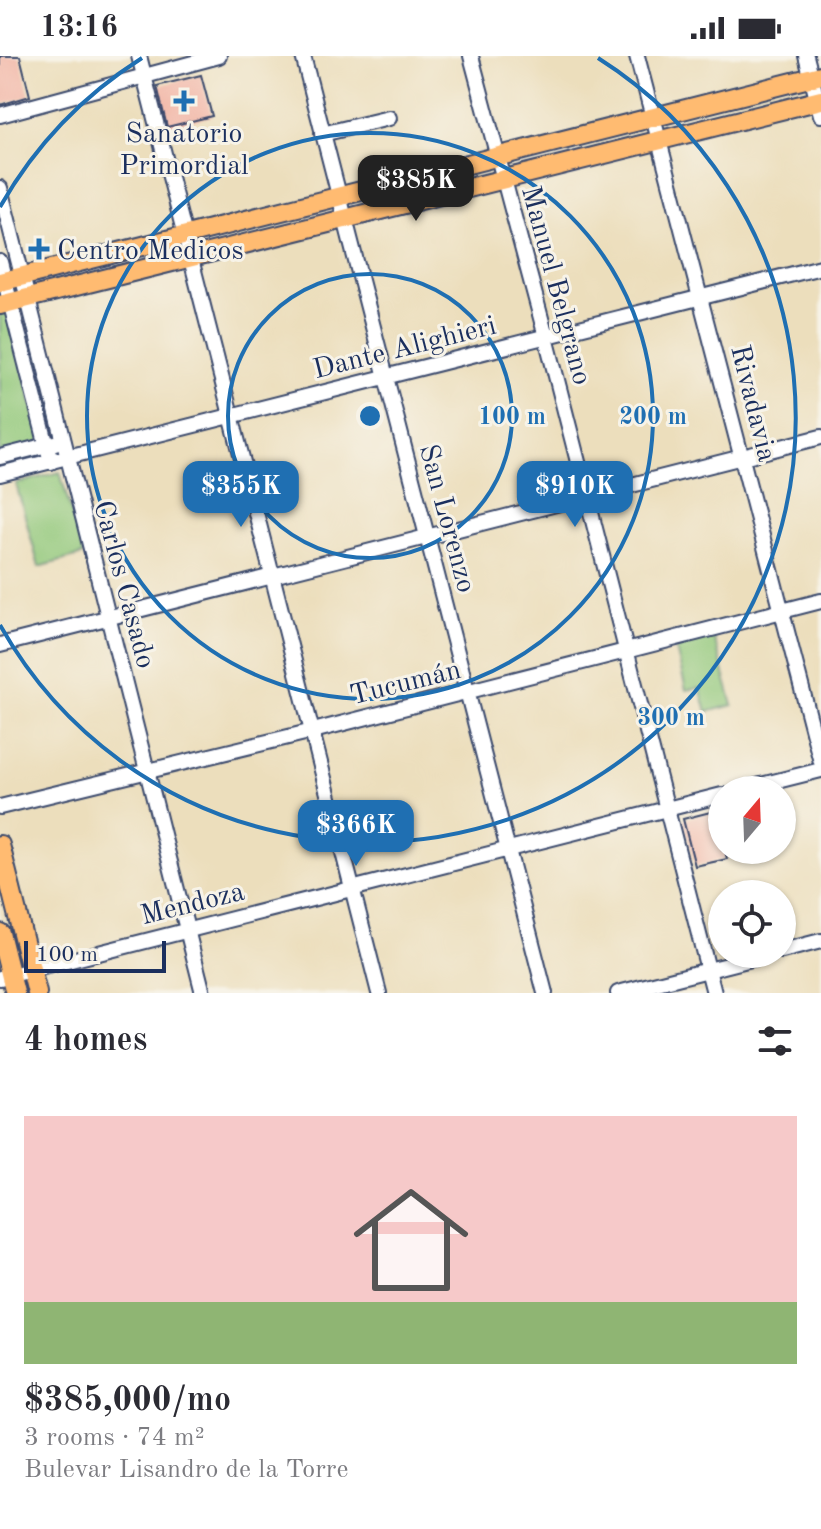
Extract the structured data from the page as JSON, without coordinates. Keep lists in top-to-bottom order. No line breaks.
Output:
{"streets":{"street":["Manuel Belgrano","Dante Alighieri","Rivadavia","San Lorenzo","Carlos Casado","Tucumán","Mendoza"]},"crossings":[["Manuel Belgrano","Dante Alighieri"],["Manuel Belgrano","Tucumán"],["Manuel Belgrano","Mendoza"],["Dante Alighieri","Rivadavia"],["Dante Alighieri","San Lorenzo"],["Dante Alighieri","Carlos Casado"],["Rivadavia","Tucumán"],["San Lorenzo","Tucumán"],["San Lorenzo","Mendoza"],["Carlos Casado","Tucumán"],["Carlos Casado","Mendoza"]],"places":{"health":["Sanatorio Primordial","Centro Medicos"]},"scale_bar":"100 m","north":"top","page":{"status":"13:16","price":["$385K","$355K","$910K","$366K"],"scale":"100 m","heading":"4 homes","list":[{"name":"$385,000/mo","note":"3 rooms · 74 m² · Bulevar Lisandro de la Torre"}]},"rings":["100 m","200 m","300 m"]}
